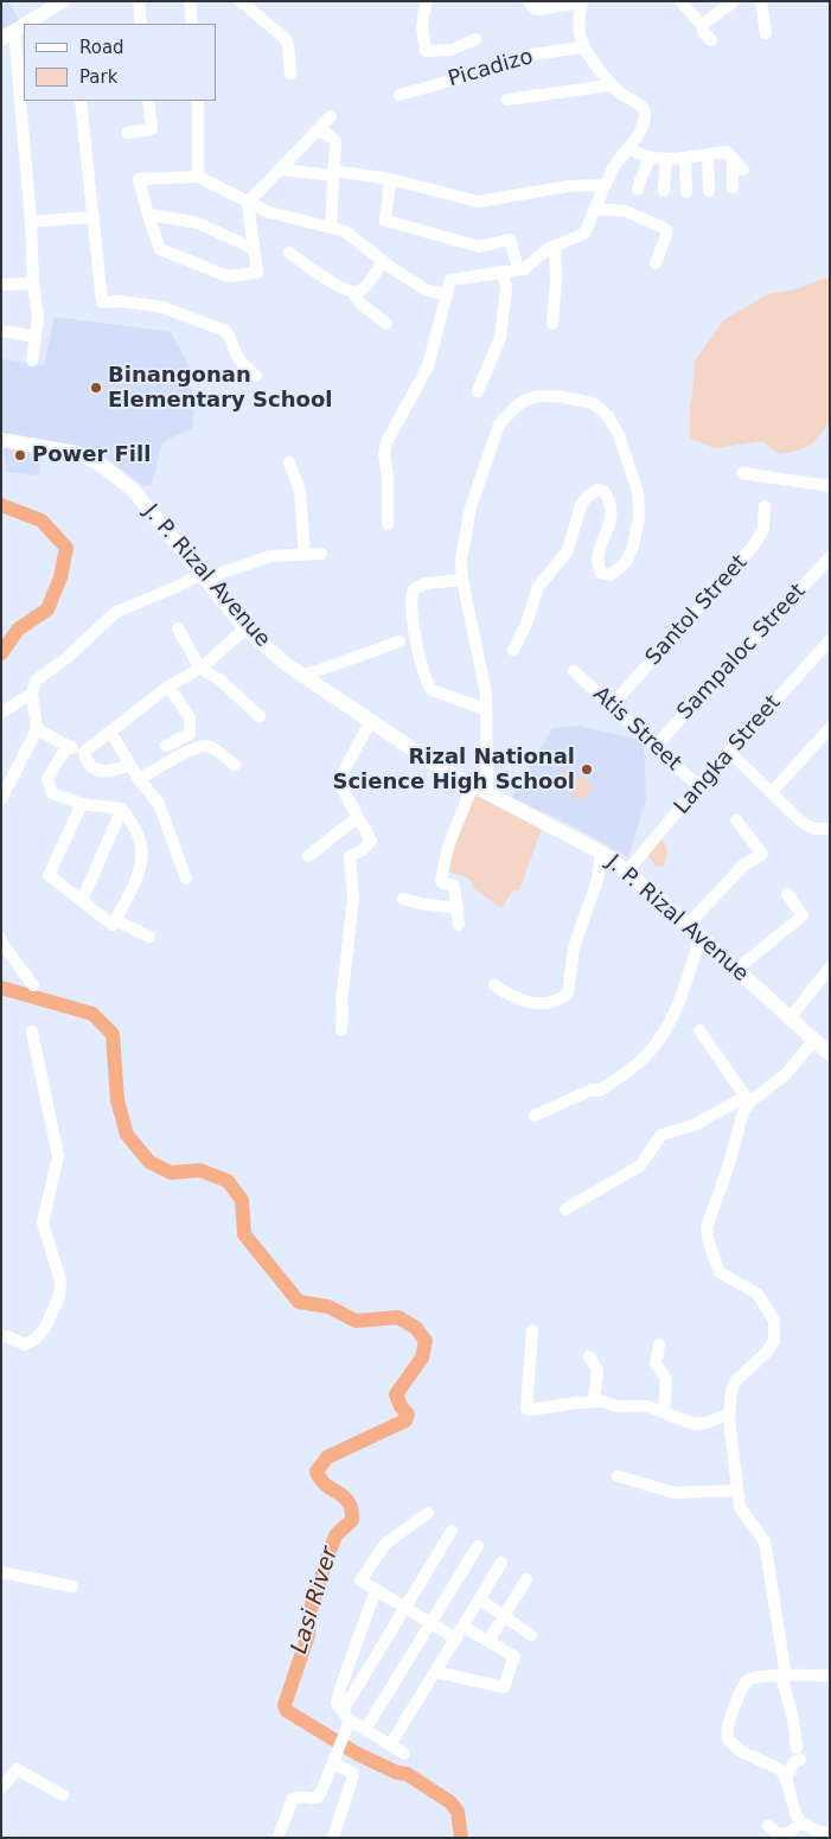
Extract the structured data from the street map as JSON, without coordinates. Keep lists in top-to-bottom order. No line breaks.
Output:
{"streets":{"main road":["J. P. Rizal Avenue"],"street":["Picadizo","Santol Street","Sampaloc Street","Atis Street","Langka Street"]},"crossings":[["J. P. Rizal Avenue","Langka Street"],["Santol Street","Atis Street"],["Sampaloc Street","Atis Street"],["Atis Street","Langka Street"]],"water":["Lasi River"],"places":["Binangonan Elementary School","Power Fill","Rizal National Science High School"],"legend":["Road","Park"]}
